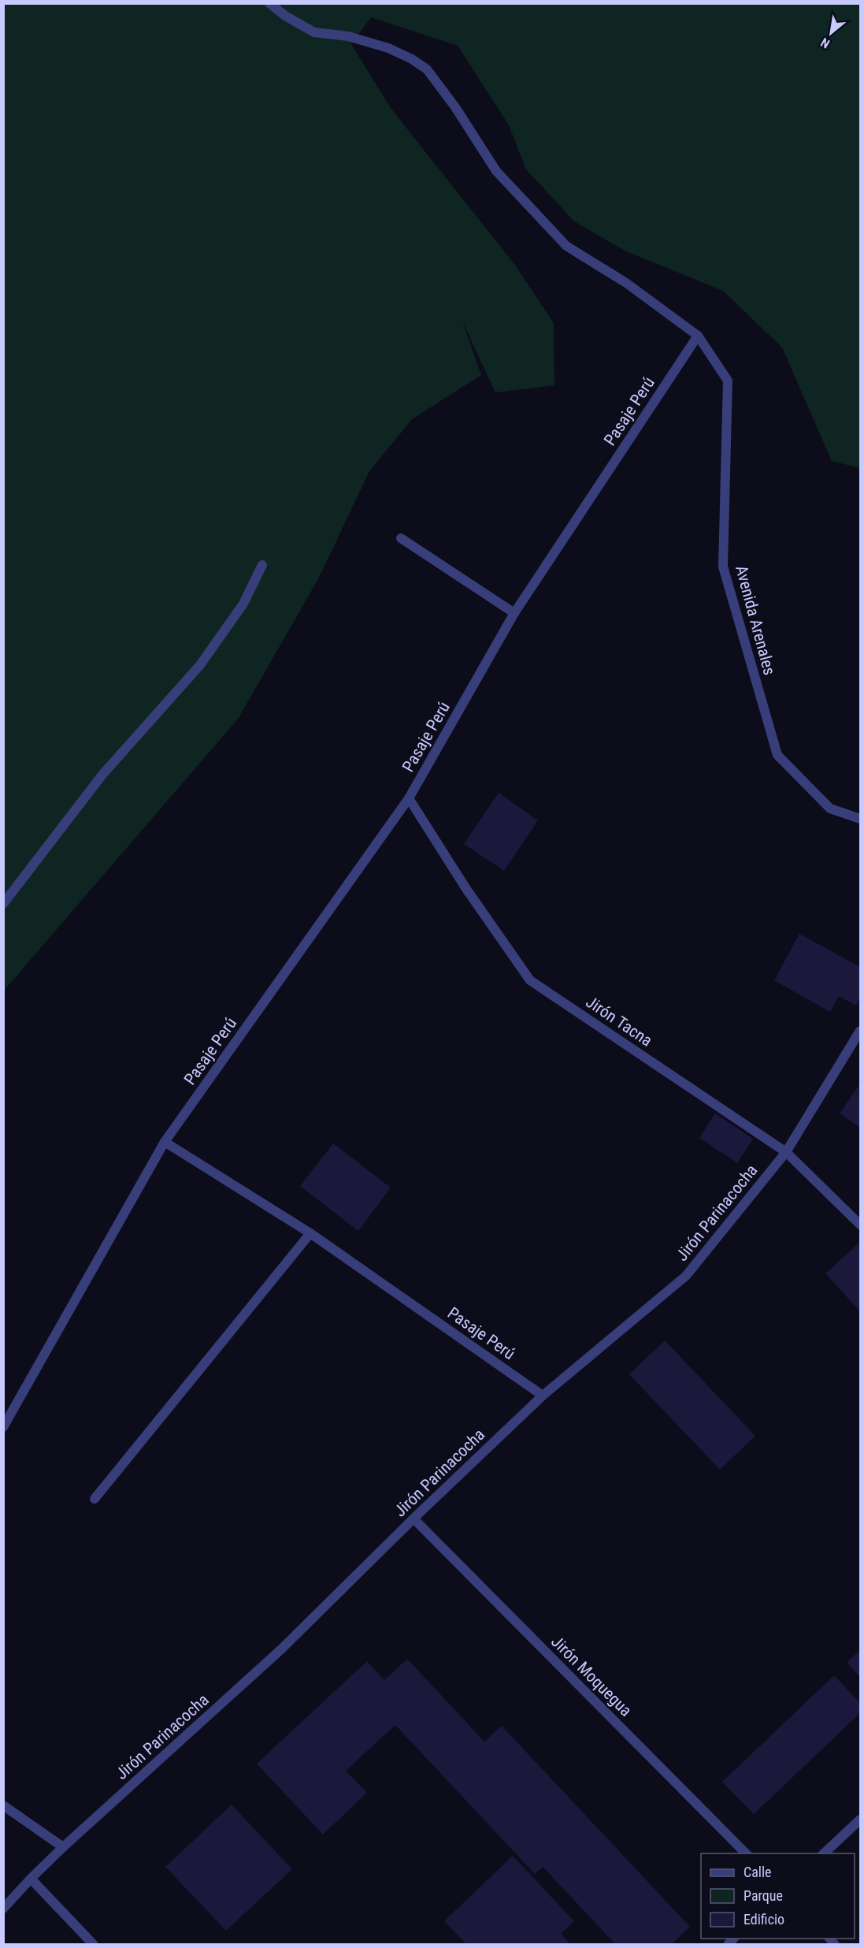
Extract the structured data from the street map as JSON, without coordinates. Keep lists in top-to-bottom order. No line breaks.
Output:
{"streets":{"street":["Pasaje Perú","Avenida Arenales","Jirón Tacna","Jirón Parinacocha","Jirón Moquegua"]},"crossings":[["Pasaje Perú","Avenida Arenales"],["Pasaje Perú","Jirón Tacna"],["Pasaje Perú","Jirón Parinacocha"],["Jirón Tacna","Jirón Parinacocha"],["Jirón Parinacocha","Jirón Moquegua"]],"legend":["Calle","Parque","Edificio"],"north":"bottom left"}
